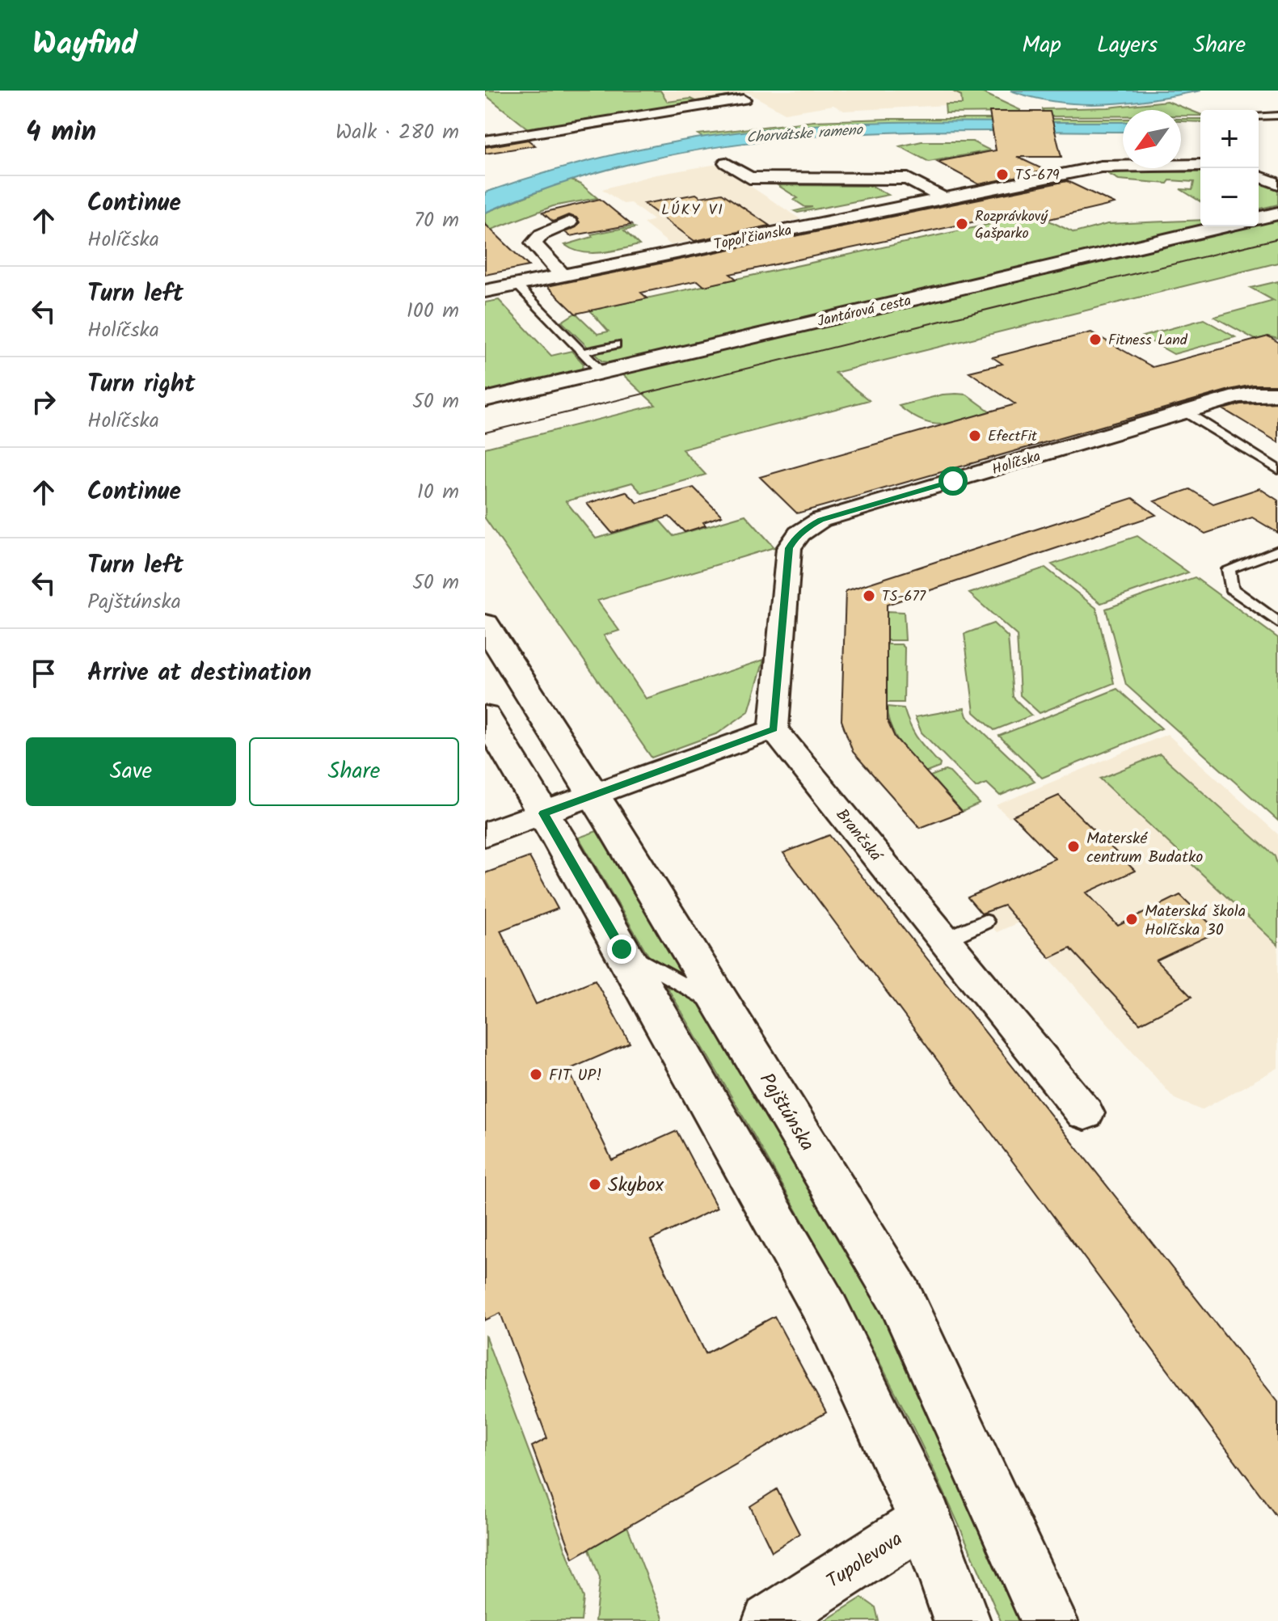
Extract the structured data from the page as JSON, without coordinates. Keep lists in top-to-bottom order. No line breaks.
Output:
{"streets":{"main road":["Jantárová cesta","Pajštúnska"],"street":["Topoľčianska","Holíčska","Brančská","Tupolevova"]},"crossings":[["Holíčska","Brančská"]],"districts":["LÚKY VI"],"water":["Chorvátske rameno"],"places":["TS-679","Rozprávkový Gašparko","Fitness Land","EfectFit","TS-677","Materské centrum Budatko","Materská škola Holíčska 30","FIT UP!","Skybox"],"north":"bottom left","page":{"header":"Wayfind","nav":["Map","Layers","Share"],"heading":["4 min","Walk · 280 m"],"map_buttons":["+","−"],"list":[["Continue","Holíčska","70 m"],["Turn left","Holíčska","100 m"],["Turn right","Holíčska","50 m"],["Continue","10 m"],["Turn left","Pajštúnska","50 m"],"Arrive at destination"],"buttons":["Save","Share"]}}
